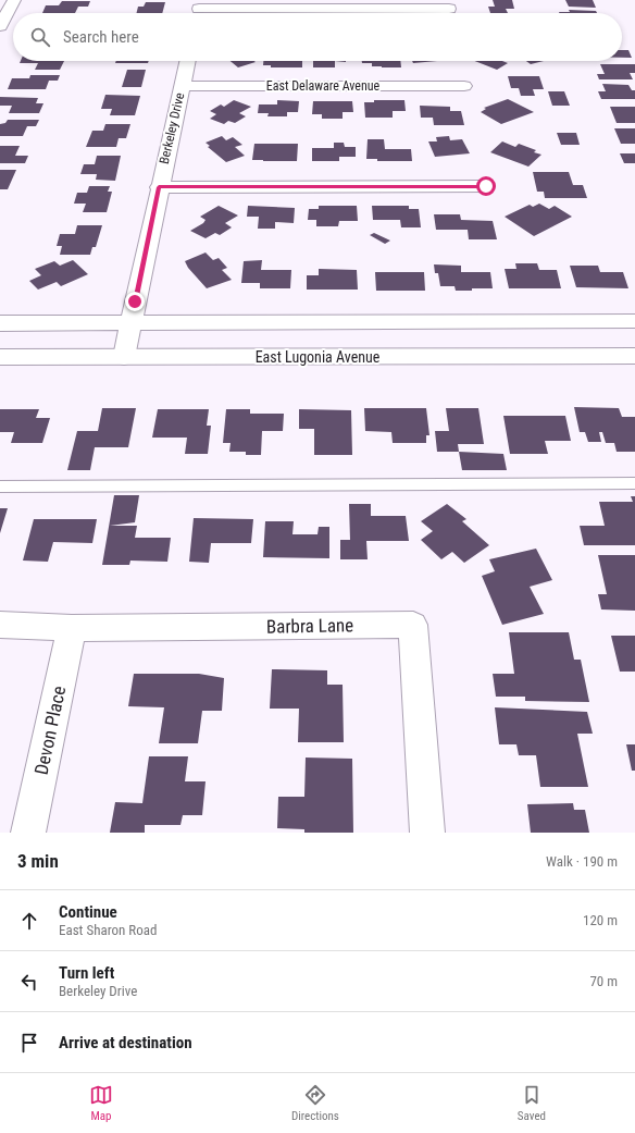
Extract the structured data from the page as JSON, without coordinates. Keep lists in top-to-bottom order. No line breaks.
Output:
{"streets":{"street":["East Delaware Avenue","Berkeley Drive","East Lugonia Avenue","Barbra Lane","Devon Place"]},"crossings":[["East Delaware Avenue","Berkeley Drive"],["Berkeley Drive","East Lugonia Avenue"],["Barbra Lane","Devon Place"]],"page":{"search":"Search here","heading":["3 min","Walk · 190 m"],"list":[["Continue","East Sharon Road","120 m"],["Turn left","Berkeley Drive","70 m"],"Arrive at destination"],"nav":["Map","Directions","Saved"]}}
